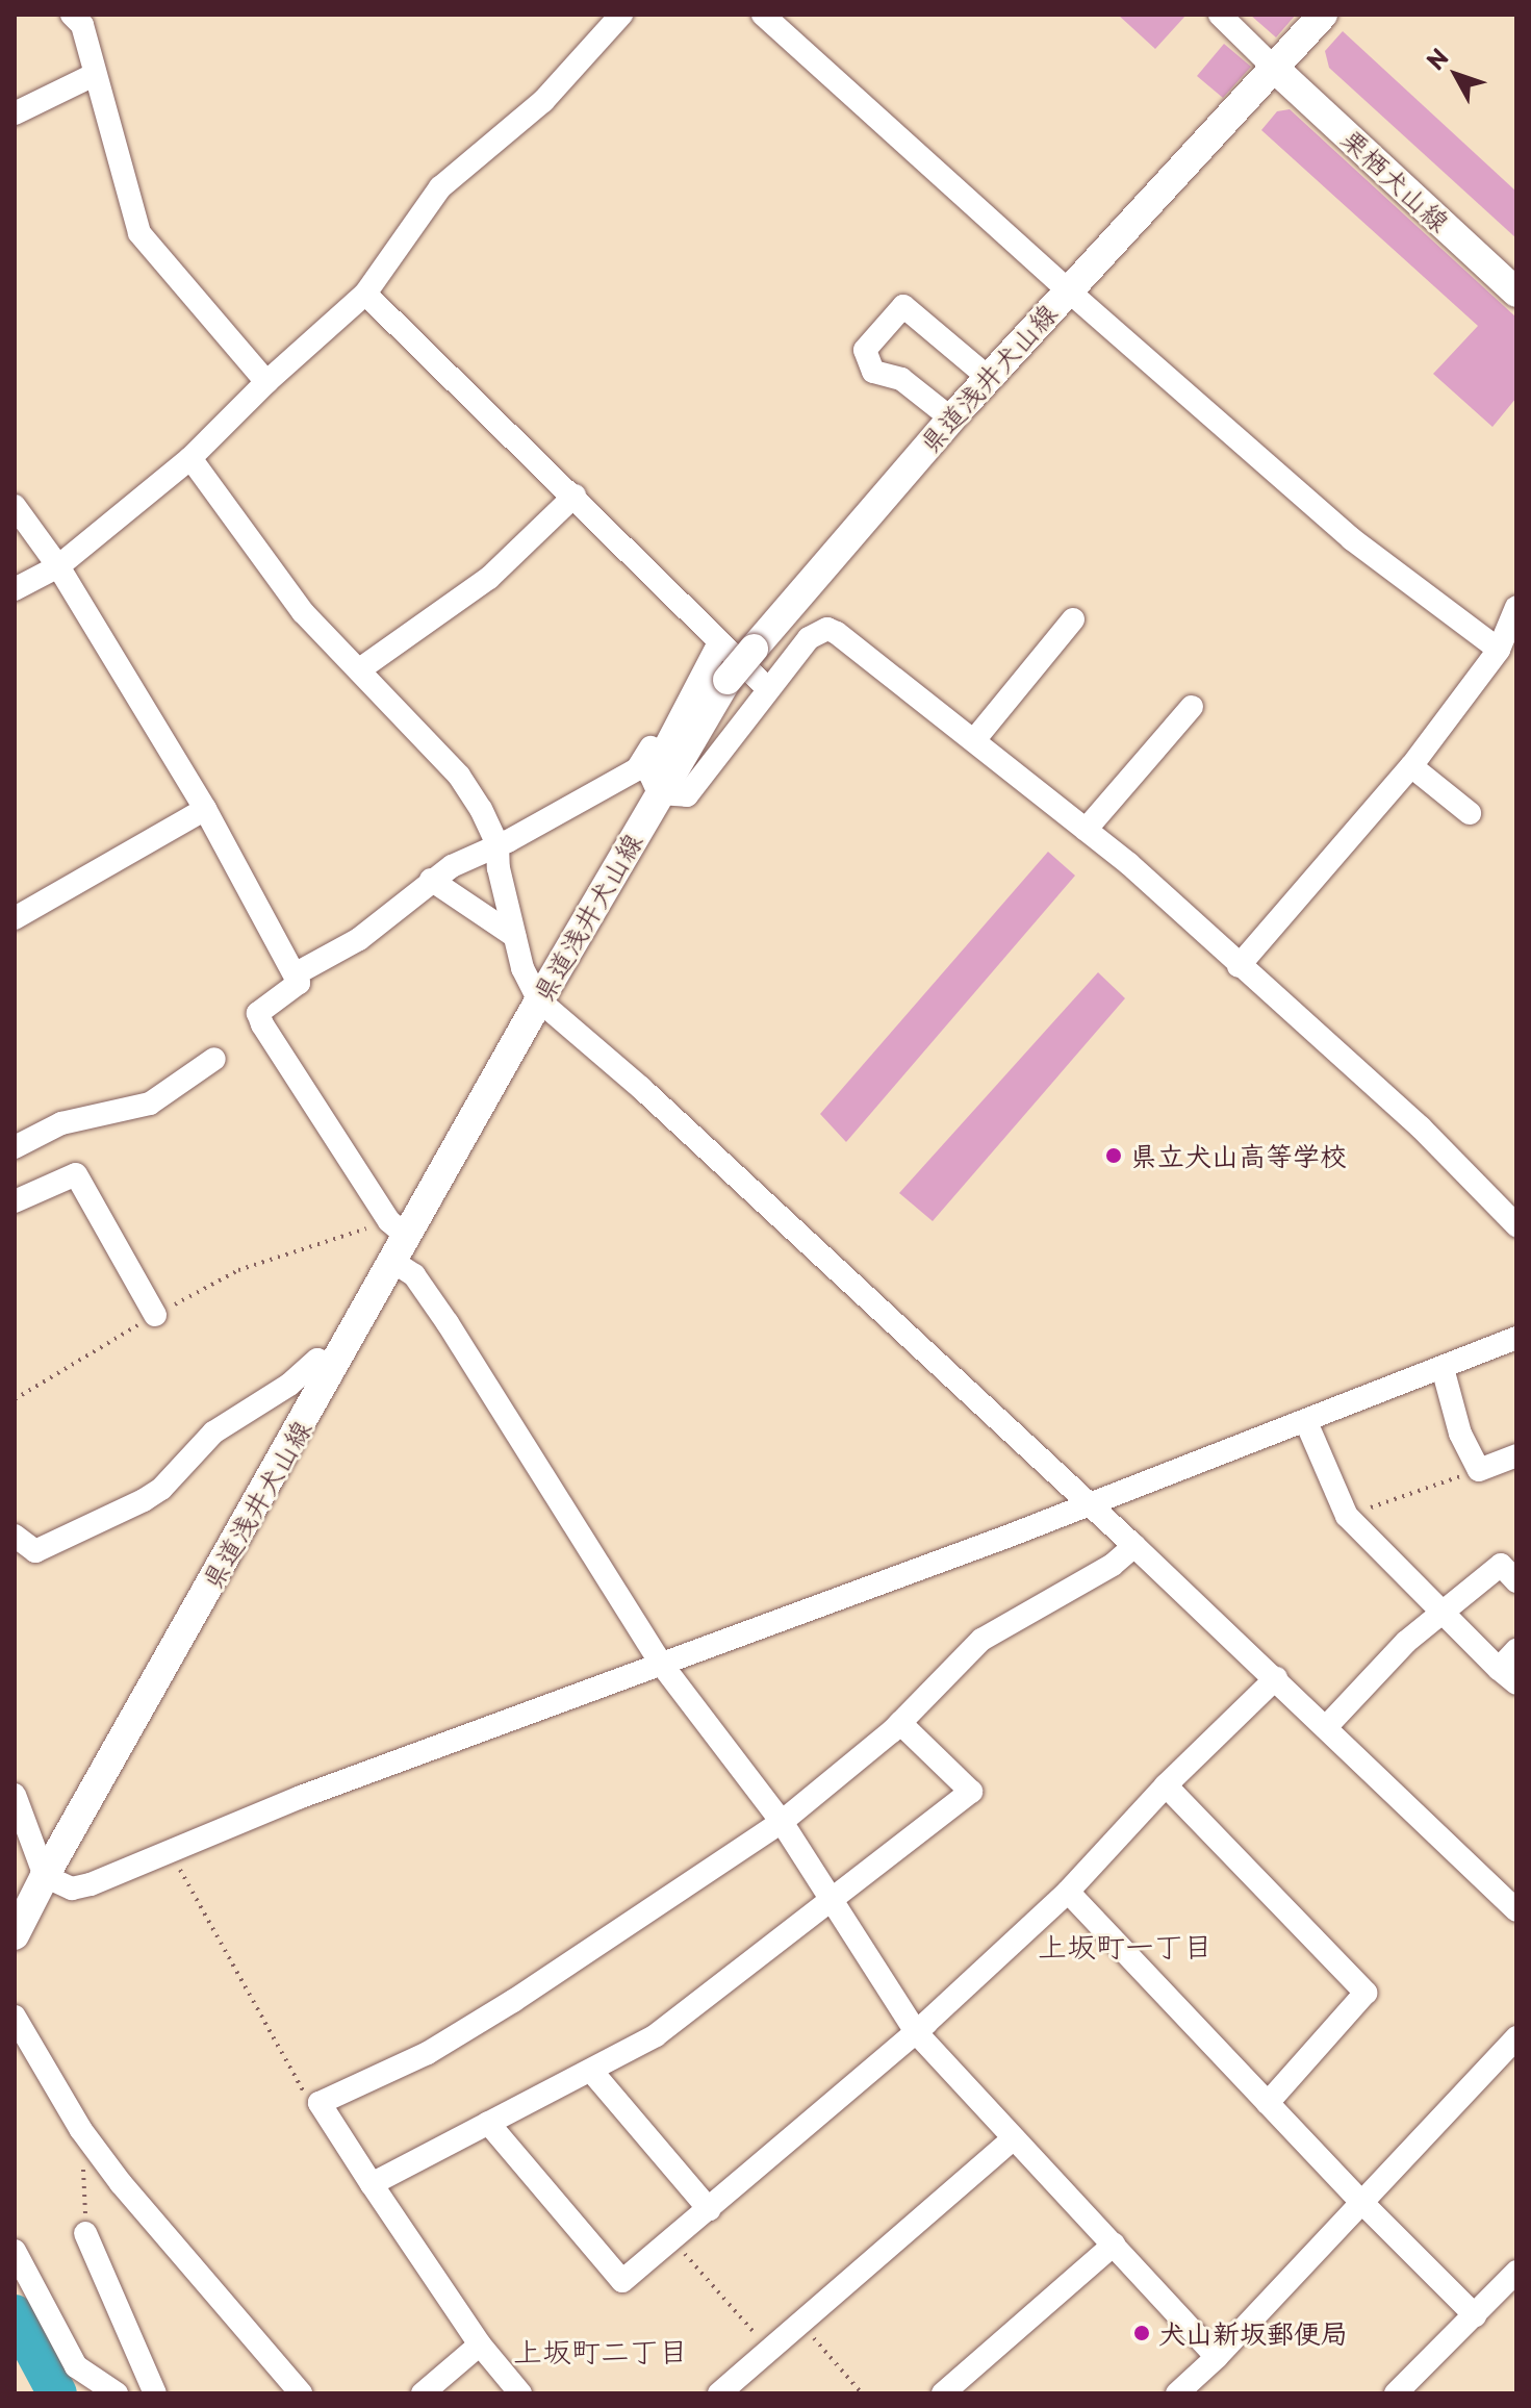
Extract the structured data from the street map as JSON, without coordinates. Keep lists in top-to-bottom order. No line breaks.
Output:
{"streets":{"main road":["栗栖犬山線","県道浅井犬山線"]},"crossings":[["栗栖犬山線","県道浅井犬山線"]],"districts":["上坂町一丁目","上坂町二丁目"],"places":["県立犬山高等学校","犬山新坂郵便局"],"north":"top left"}
